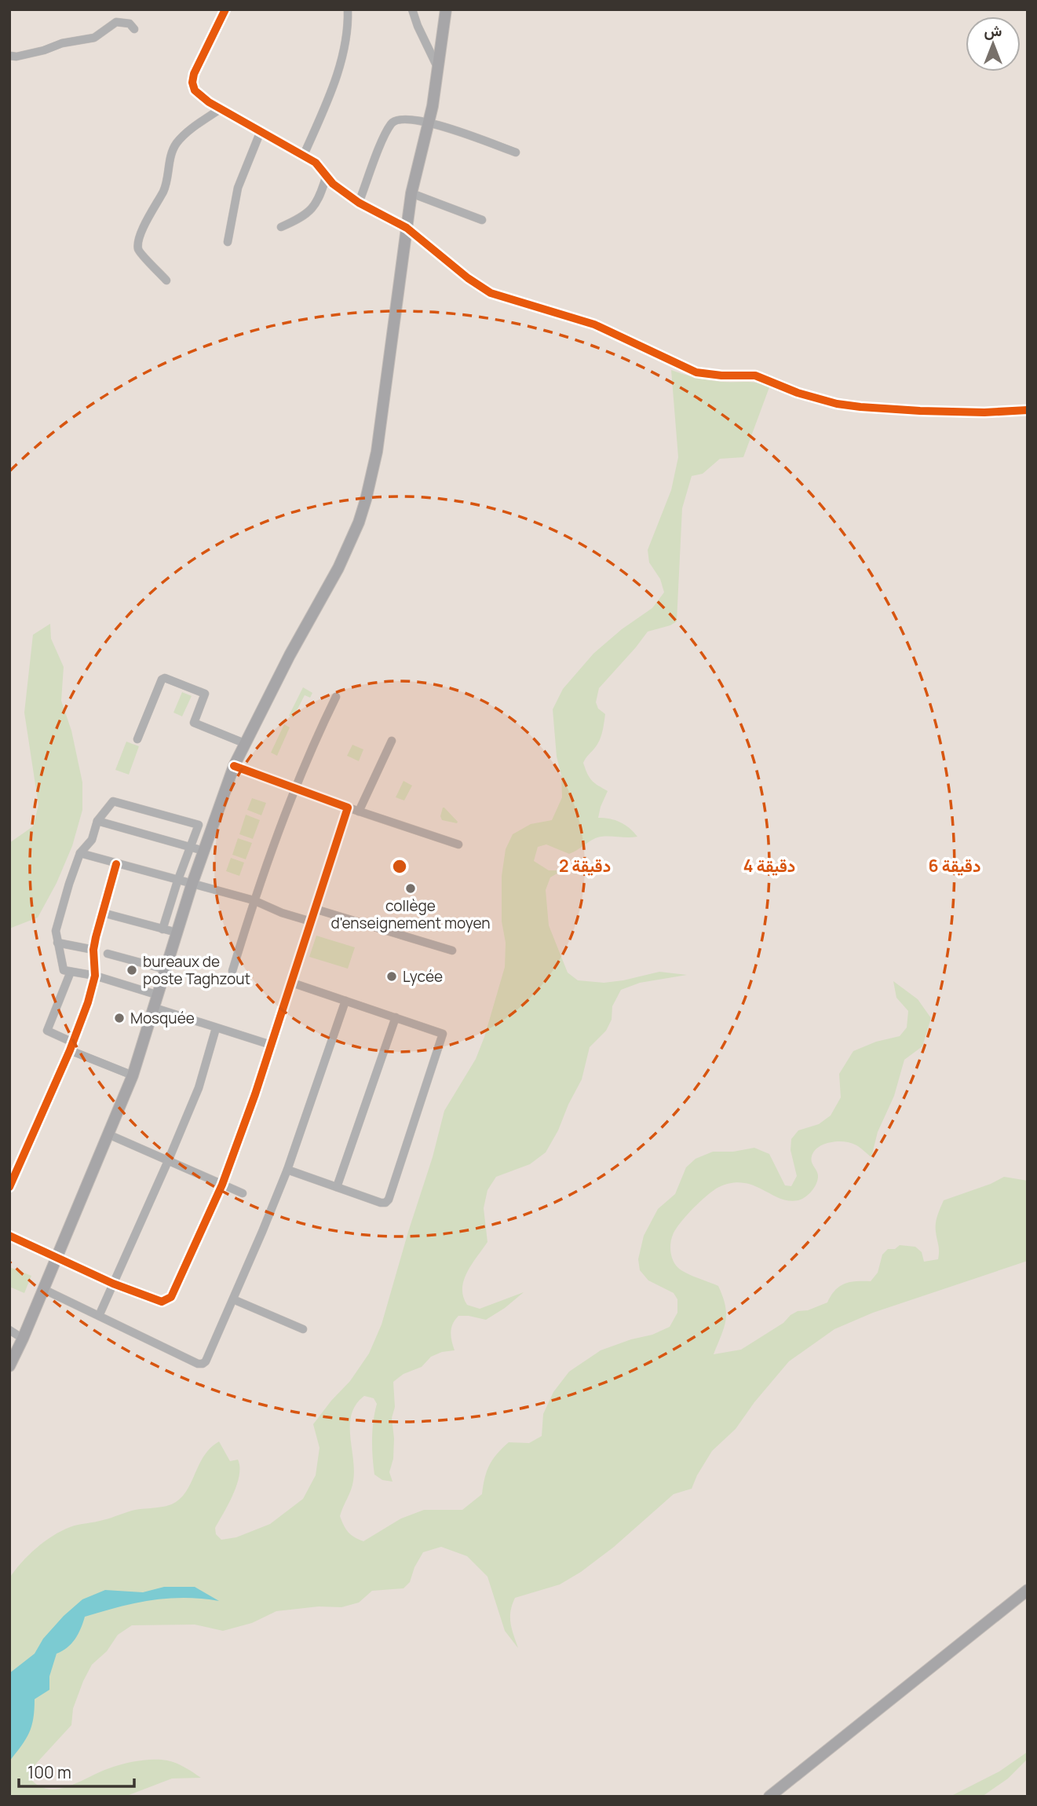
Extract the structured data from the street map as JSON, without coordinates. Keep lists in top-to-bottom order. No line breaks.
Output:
{"places":["collège d'enseignement moyen","bureaux de poste Taghzout","Lycée","Mosquée"],"scale_bar":"100 m","north":"top","rings":["2 دقيقة","4 دقيقة","6 دقيقة"]}
